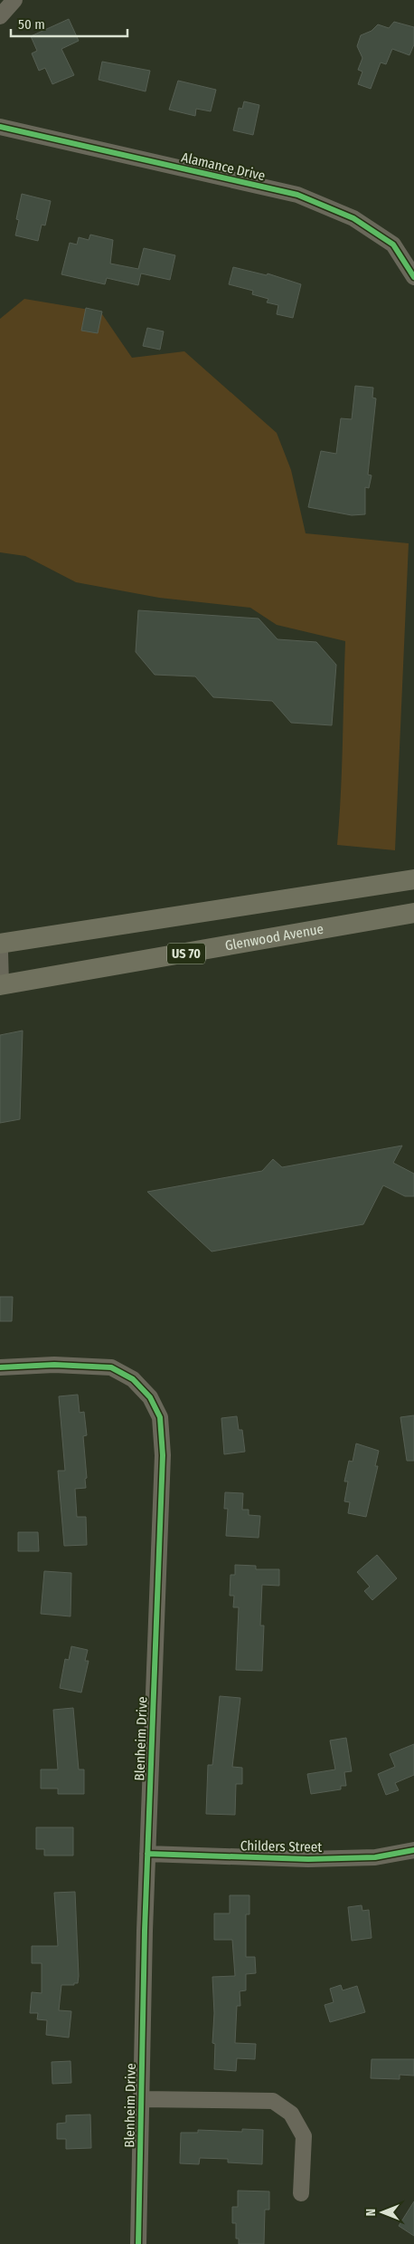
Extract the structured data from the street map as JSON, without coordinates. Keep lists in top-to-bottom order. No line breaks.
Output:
{"streets":{"main road":["Glenwood Avenue","US 70"],"street":["Alamance Drive","Blenheim Drive","Childers Street"]},"crossings":[["Blenheim Drive","Childers Street"]],"scale_bar":"50 m","north":"left"}
